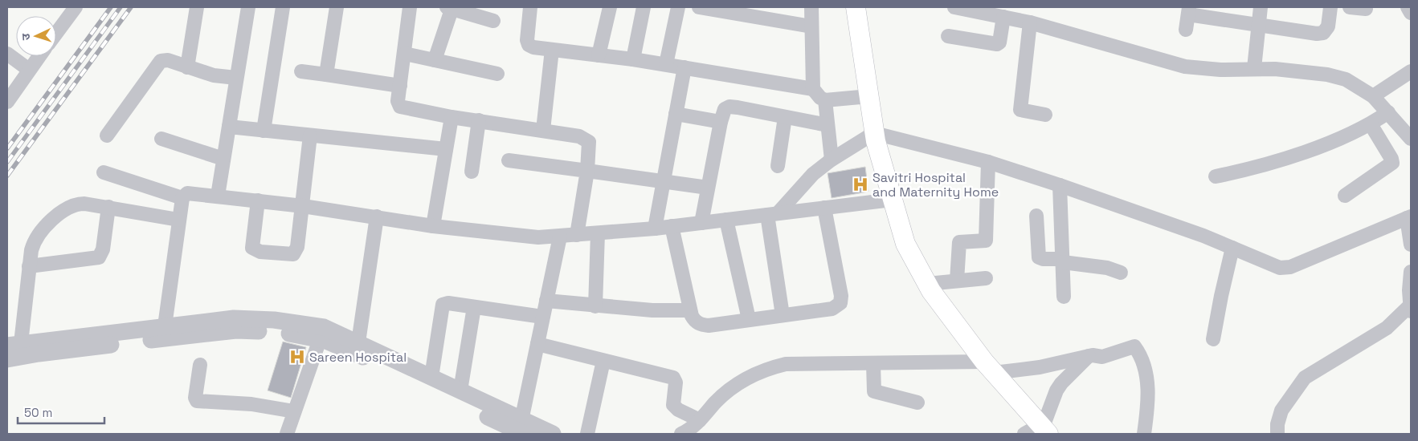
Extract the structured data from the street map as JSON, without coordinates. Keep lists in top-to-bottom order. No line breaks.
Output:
{"places":{"hospital":["Savitri Hospital and Maternity Home","Sareen Hospital"]},"scale_bar":"50 m","north":"left"}
